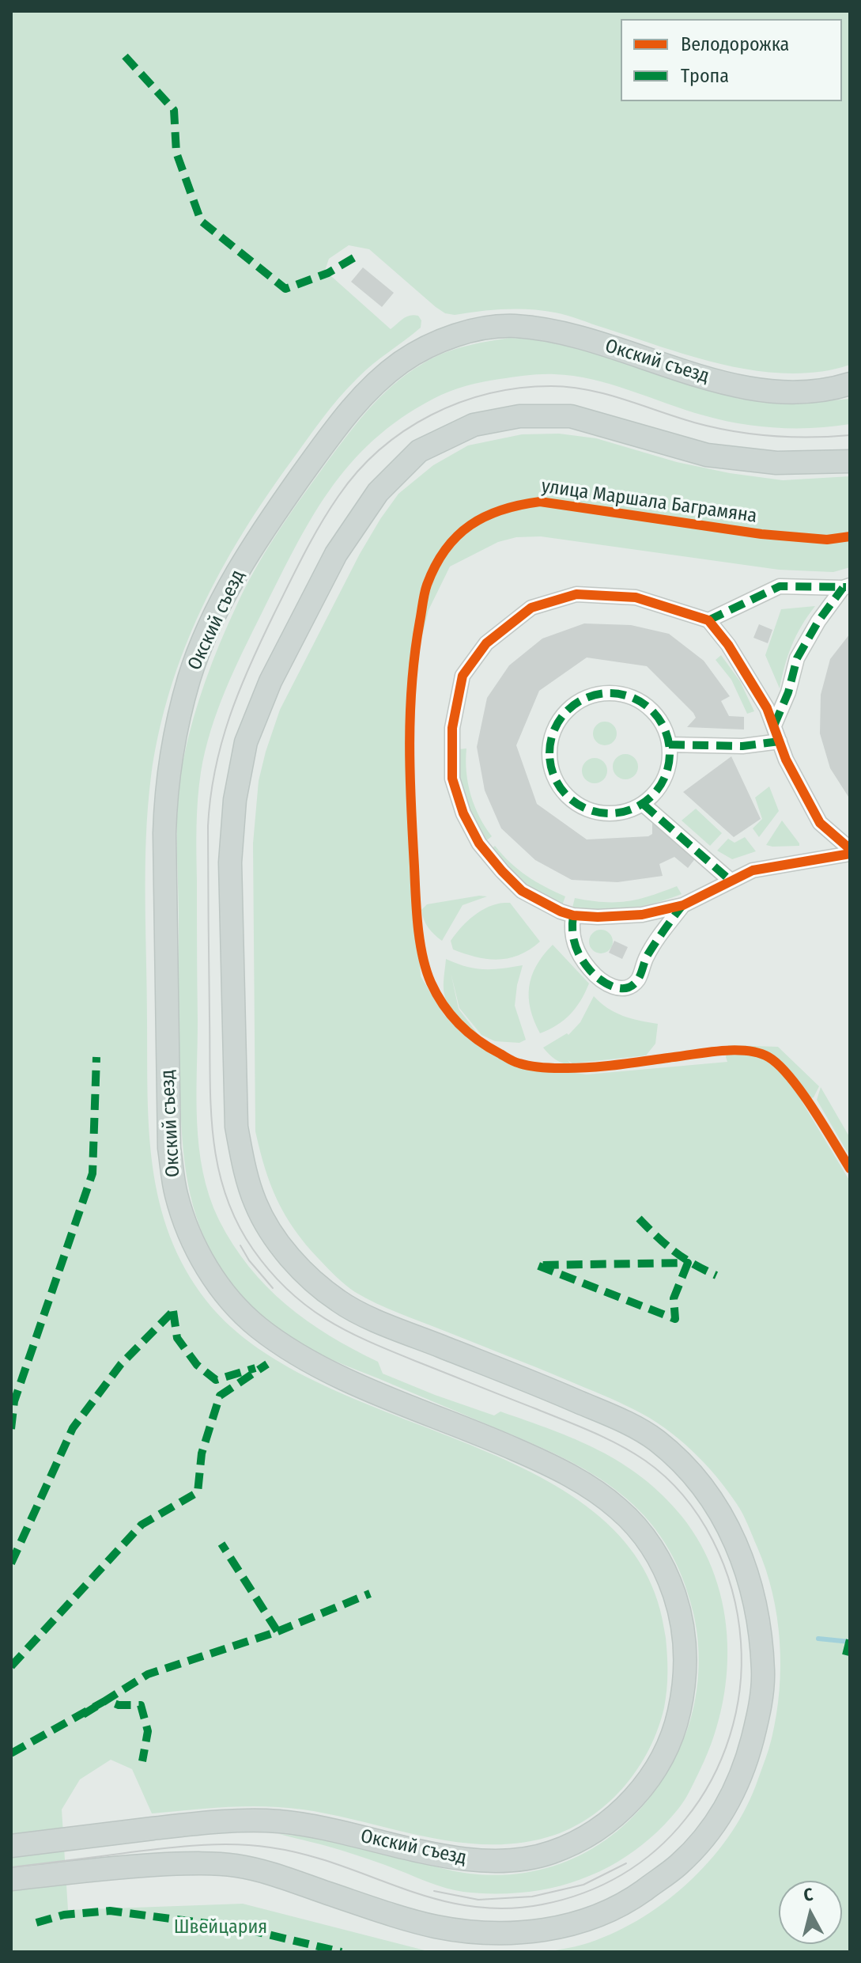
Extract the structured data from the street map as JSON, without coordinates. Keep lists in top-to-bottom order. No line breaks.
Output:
{"streets":{"main road":["Окский съезд"],"cycle path":["улица Маршала Баграмяна"]},"parks":["Швейцария"],"legend":["Велодорожка","Тропа"],"north":"top"}
